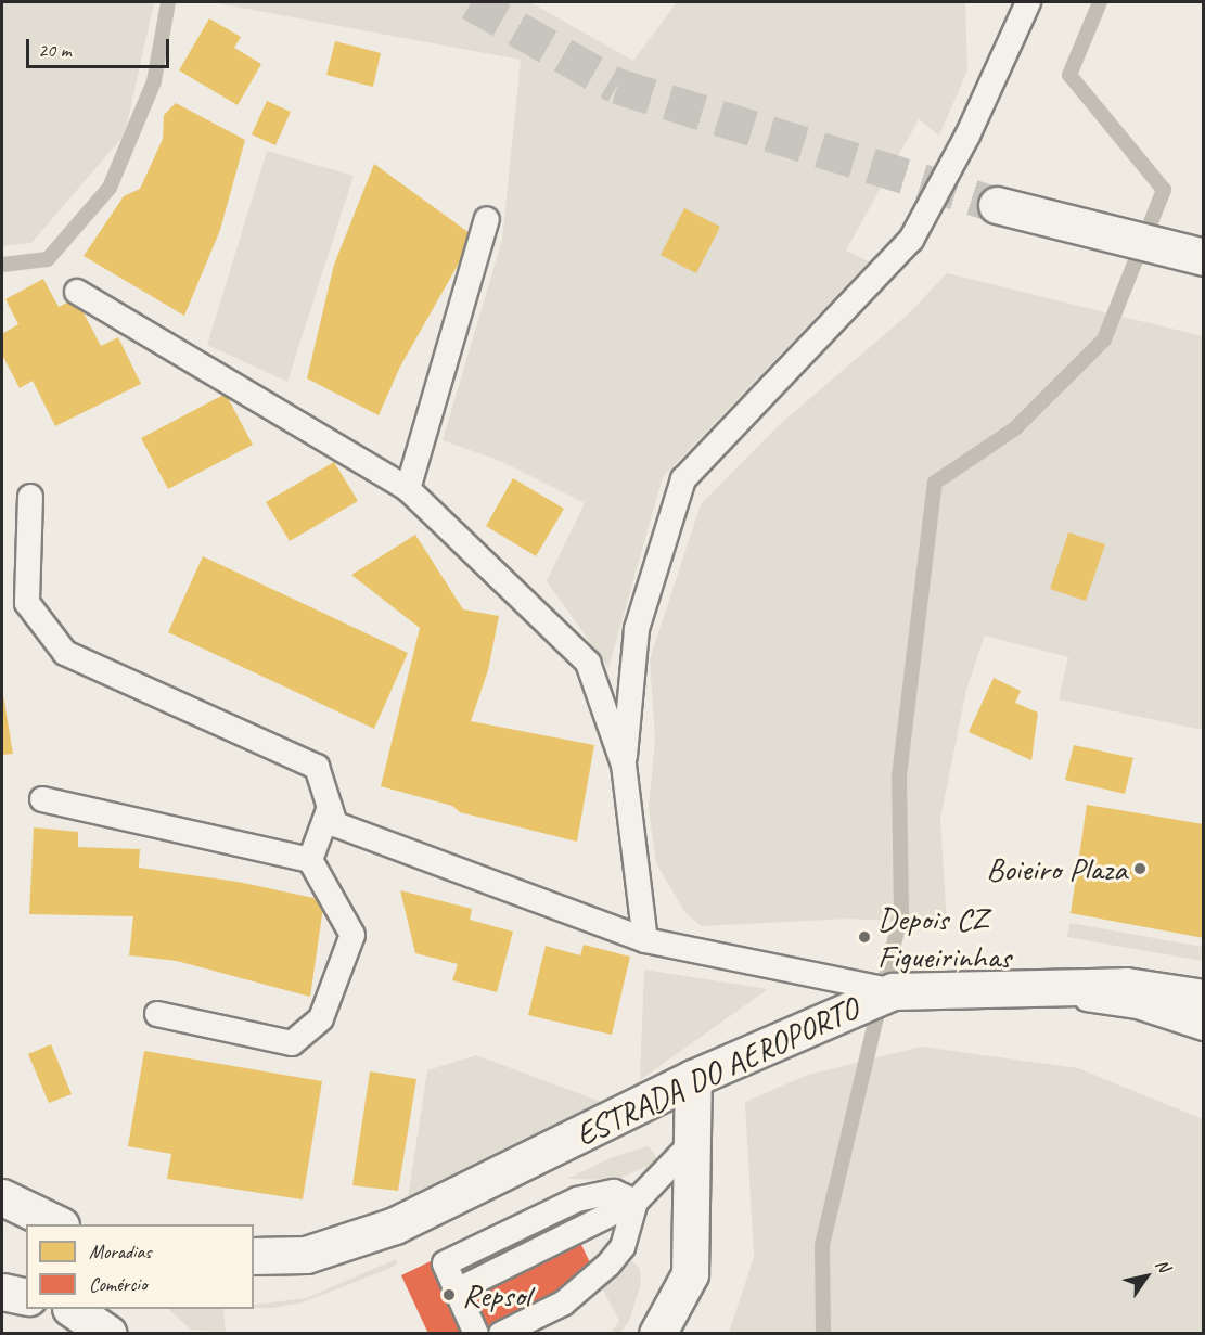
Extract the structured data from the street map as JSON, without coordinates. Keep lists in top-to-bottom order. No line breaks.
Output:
{"streets":{"main road":["ESTRADA DO AEROPORTO"]},"places":["Boieiro Plaza","Depois CZ Figueirinhas","Repsol"],"legend":["Moradias","Comércio"],"scale_bar":"20 m","north":"top right"}
